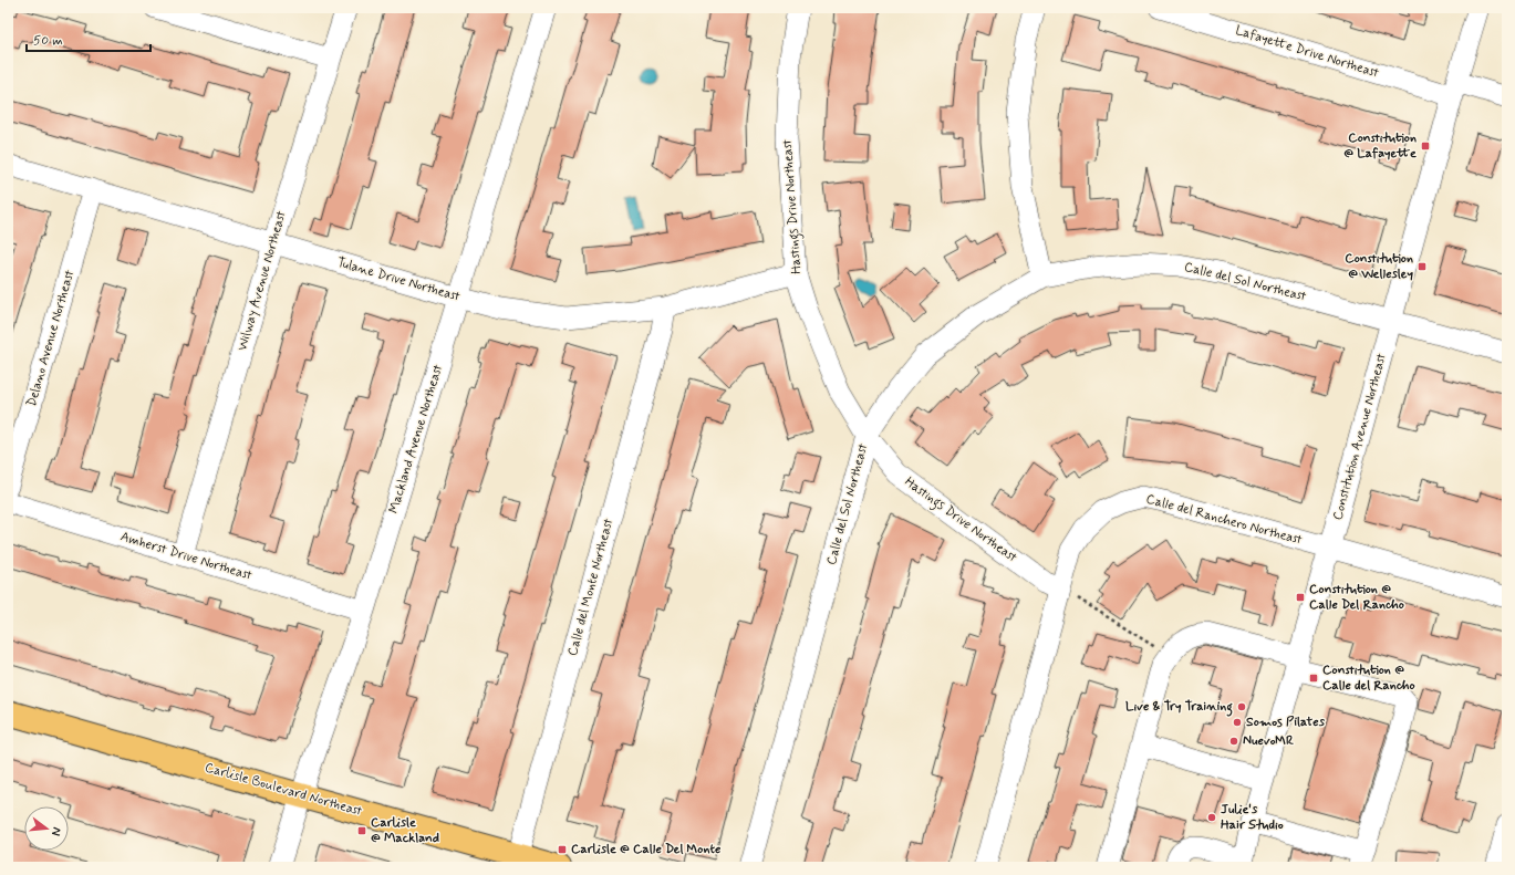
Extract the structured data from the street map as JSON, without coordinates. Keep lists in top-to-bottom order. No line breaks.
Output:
{"streets":{"main road":["Carlisle Boulevard Northeast"],"street":["Lafayette Drive Northeast","Hastings Drive Northeast","Tulane Drive Northeast","Wilway Avenue Northeast","Calle del Sol Northeast","Delano Avenue Northeast","Constitution Avenue Northeast","Mackland Avenue Northeast","Calle del Ranchero Northeast","Amherst Drive Northeast","Calle del Monte Northeast"]},"crossings":[["Lafayette Drive Northeast","Constitution Avenue Northeast"],["Hastings Drive Northeast","Tulane Drive Northeast"],["Hastings Drive Northeast","Calle del Sol Northeast"],["Hastings Drive Northeast","Calle del Ranchero Northeast"],["Tulane Drive Northeast","Wilway Avenue Northeast"],["Tulane Drive Northeast","Delano Avenue Northeast"],["Tulane Drive Northeast","Mackland Avenue Northeast"],["Tulane Drive Northeast","Calle del Monte Northeast"],["Wilway Avenue Northeast","Amherst Drive Northeast"],["Calle del Sol Northeast","Constitution Avenue Northeast"],["Constitution Avenue Northeast","Calle del Ranchero Northeast"],["Mackland Avenue Northeast","Amherst Drive Northeast"],["Mackland Avenue Northeast","Carlisle Boulevard Northeast"],["Calle del Monte Northeast","Carlisle Boulevard Northeast"]],"places":{"transit":["Constitution @ Lafayette","Constitution @ Wellesley","Constitution @ Calle Del Rancho","Constitution @ Calle del Rancho","Carlisle @ Mackland","Carlisle @ Calle Del Monte"],"other":["Live & Try Training","Somos Pilates","NuevoMR","Julie's Hair Studio"]},"scale_bar":"50 m","north":"right"}
